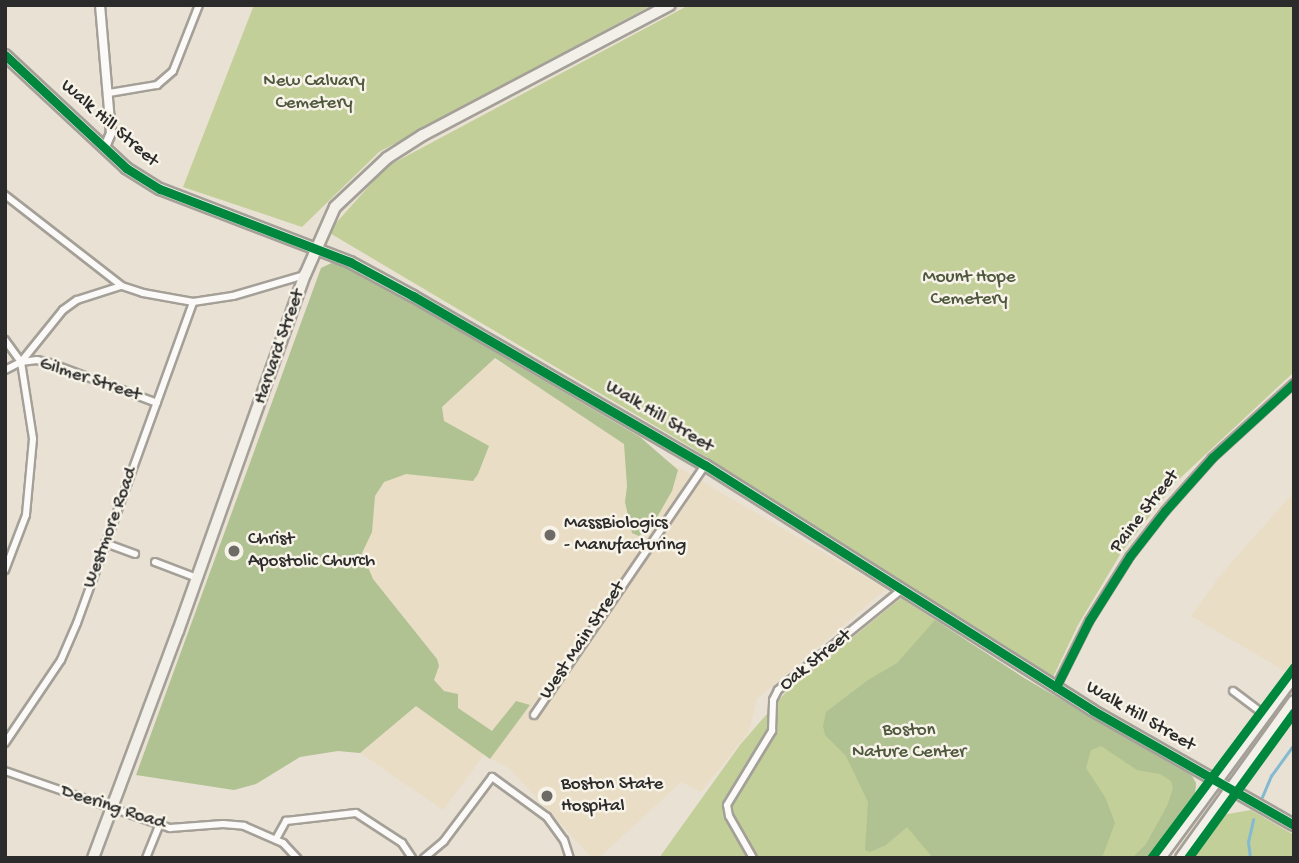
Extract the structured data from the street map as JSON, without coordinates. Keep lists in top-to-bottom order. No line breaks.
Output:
{"streets":{"main road":["Walk Hill Street","Harvard Street"],"street":["Gilmer Street","Paine Street","Westmore Road","West Main Street","Oak Street","Deering Road"]},"crossings":[["Walk Hill Street","Harvard Street"],["Walk Hill Street","Paine Street"],["Walk Hill Street","West Main Street"],["Walk Hill Street","Oak Street"],["Harvard Street","Deering Road"],["Gilmer Street","Westmore Road"]],"parks":["New Calvary Cemetery","Mount Hope Cemetery","Boston Nature Center"],"places":["MassBiologics - Manufacturing","Christ Apostolic Church","Boston State Hospital"]}
